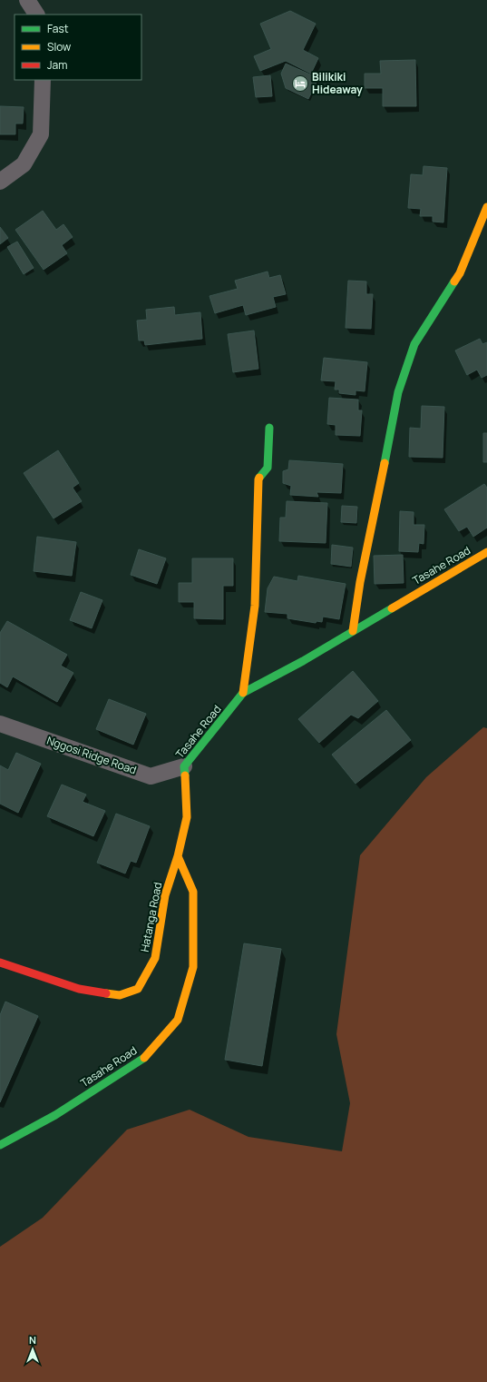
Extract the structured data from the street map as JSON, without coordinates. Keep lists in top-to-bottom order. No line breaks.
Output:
{"streets":{"street":["Tasahe Road","Nggosi Ridge Road","Hatanga Road"]},"crossings":[["Tasahe Road","Nggosi Ridge Road"],["Tasahe Road","Hatanga Road"]],"places":{"hotel":["Bilikiki Hideaway"]},"legend":["Fast","Slow","Jam"],"north":"top"}
